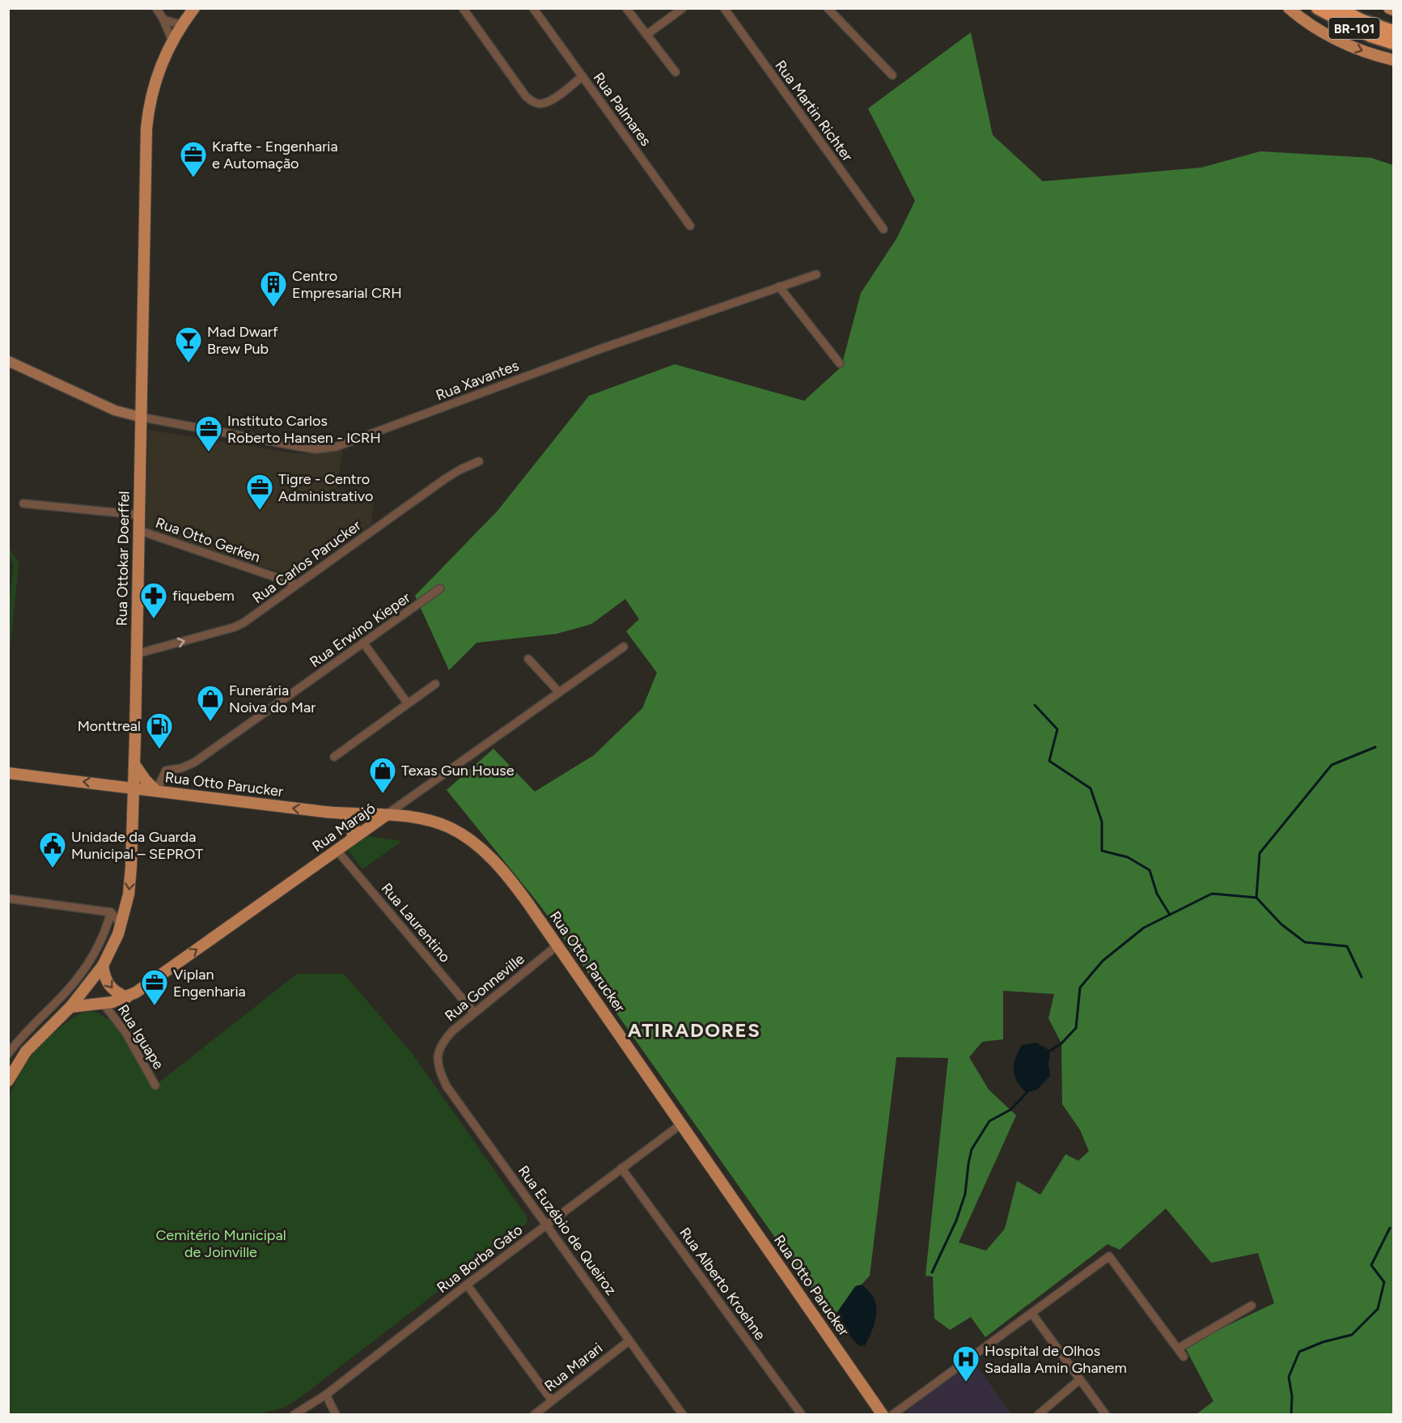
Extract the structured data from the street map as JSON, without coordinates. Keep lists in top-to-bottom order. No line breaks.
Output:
{"streets":{"highway":["BR-101"],"main road":["Rua Ottokar Doerffel","Rua Otto Parucker","Rua Marajó"],"street":["Rua Palmares","Rua Martin Richter","Rua Xavantes","Rua Otto Gerken","Rua Carlos Parucker","Rua Erwino Kieper","Rua Laurentino","Rua Gonneville","Rua Iguape","Rua Euzébio de Queiroz","Rua Borba Gato","Rua Alberto Kroehne","Rua Marari"]},"crossings":[["Rua Xavantes","Rua Ottokar Doerffel"],["Rua Otto Gerken","Rua Ottokar Doerffel"],["Rua Otto Gerken","Rua Carlos Parucker"],["Rua Ottokar Doerffel","Rua Carlos Parucker"],["Rua Ottokar Doerffel","Rua Otto Parucker"],["Rua Ottokar Doerffel","Rua Marajó"],["Rua Erwino Kieper","Rua Otto Parucker"],["Rua Otto Parucker","Rua Marajó"],["Rua Otto Parucker","Rua Gonneville"],["Rua Otto Parucker","Rua Borba Gato"],["Rua Marajó","Rua Laurentino"],["Rua Marajó","Rua Iguape"],["Rua Laurentino","Rua Gonneville"],["Rua Gonneville","Rua Euzébio de Queiroz"],["Rua Euzébio de Queiroz","Rua Borba Gato"],["Rua Euzébio de Queiroz","Rua Marari"],["Rua Borba Gato","Rua Alberto Kroehne"]],"one_way":["Rua Carlos Parucker","Rua Marajó"],"districts":["ATIRADORES"],"parks":["Cemitério Municipal de Joinville"],"places":{"office":["Krafte - Engenharia e Automação","Instituto Carlos Roberto Hansen - ICRH","Tigre - Centro Administrativo","Viplan Engenharia"],"building":["Centro Empresarial CRH"],"bar":["Mad Dwarf Brew Pub"],"pharmacy":["fiquebem"],"shop":["Funerária Noiva do Mar","Texas Gun House"],"fuel station":["Monttreal"],"public building":["Unidade da Guarda Municipal – SEPROT"],"hospital":["Hospital de Olhos Sadalla Amin Ghanem"]}}
